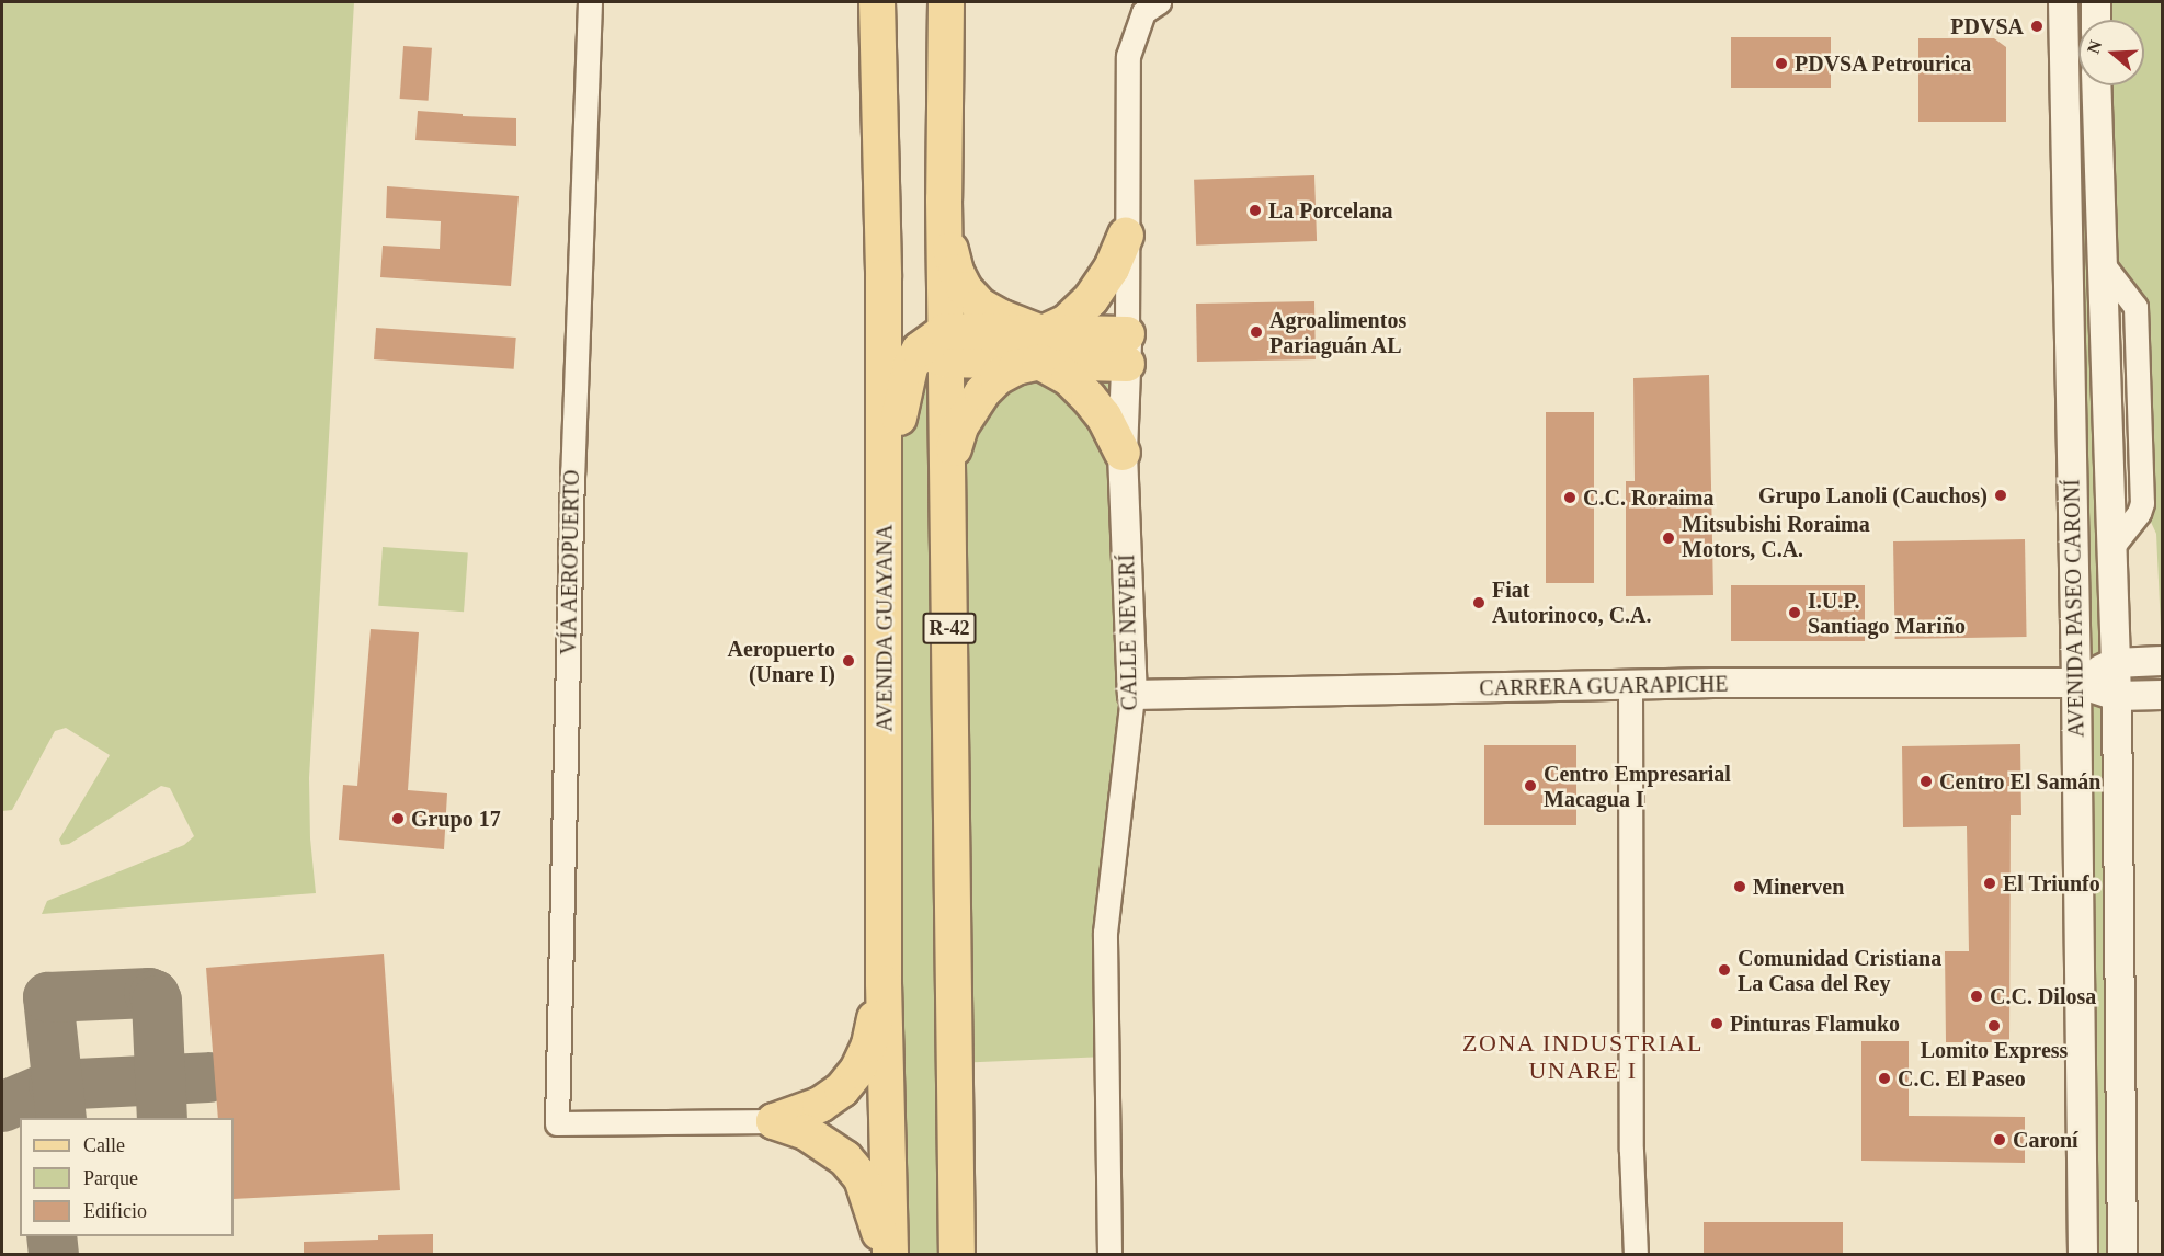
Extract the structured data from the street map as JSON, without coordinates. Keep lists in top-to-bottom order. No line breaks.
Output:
{"streets":{"main road":["AVENIDA GUAYANA","R-42"],"street":["VÍA AEROPUERTO","AVENIDA PASEO CARONÍ","CALLE NEVERÍ","CARRERA GUARAPICHE"]},"crossings":[["AVENIDA PASEO CARONÍ","CARRERA GUARAPICHE"],["CALLE NEVERÍ","CARRERA GUARAPICHE"]],"districts":["ZONA INDUSTRIAL UNARE I"],"places":["PDVSA","PDVSA Petrourica","La Porcelana","Agroalimentos Pariaguán AL","Grupo Lanoli (Cauchos)","C.C. Roraima","Mitsubishi Roraima Motors, C.A.","Fiat Autorinoco, C.A.","I.U.P. Santiago Mariño","Aeropuerto (Unare I)","Centro El Samán","Centro Empresarial Macagua I","Grupo 17","El Triunfo","Minerven","Comunidad Cristiana La Casa del Rey","C.C. Dilosa","Pinturas Flamuko","Lomito Express","C.C. El Paseo","Caroní"],"legend":["Calle","Parque","Edificio"],"north":"left"}
